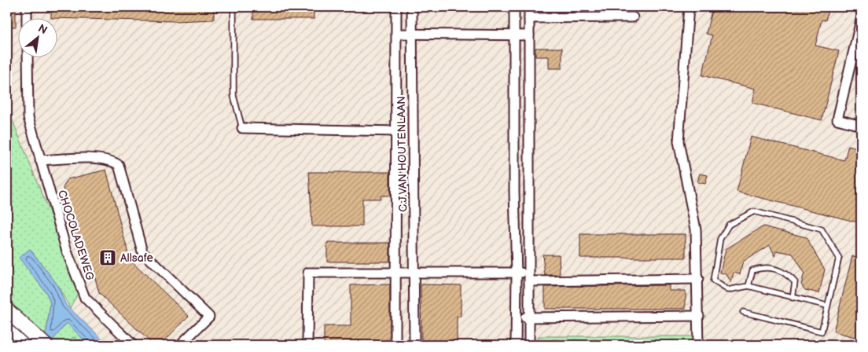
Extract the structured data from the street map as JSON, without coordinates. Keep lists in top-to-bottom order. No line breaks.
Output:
{"streets":{"street":["C.J.VAN HOUTENLAAN","CHOCOLADEWEG"]},"places":{"building":["Allsafe"]},"north":"top right"}
